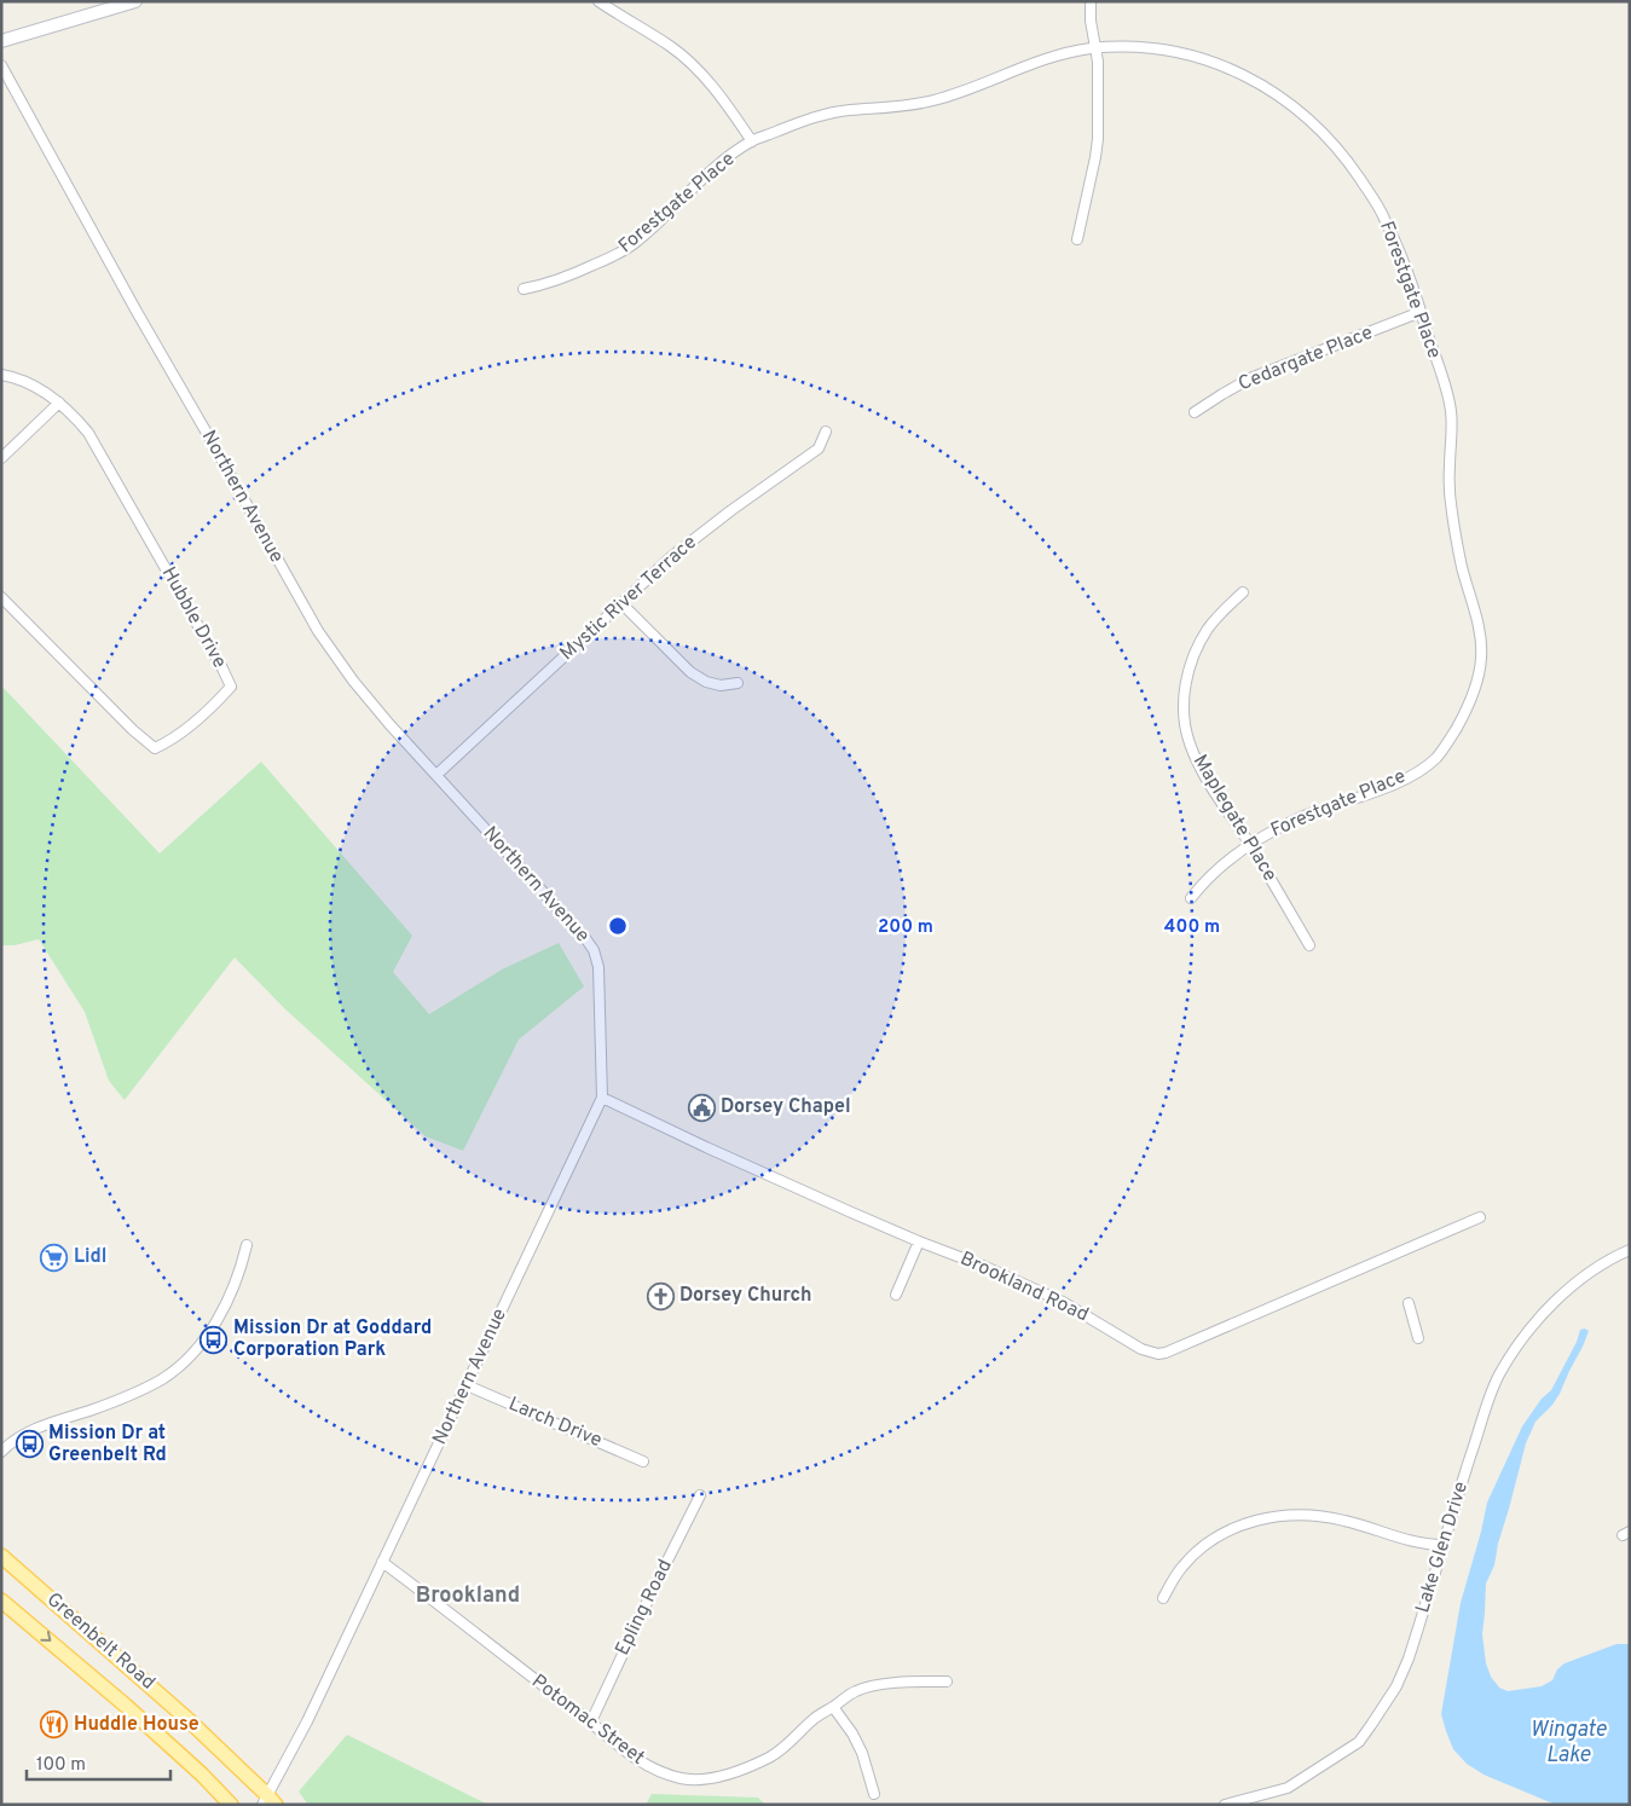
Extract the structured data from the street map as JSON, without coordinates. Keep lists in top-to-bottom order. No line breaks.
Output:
{"streets":{"main road":["Greenbelt Road"],"street":["Forestgate Place","Cedargate Place","Northern Avenue","Mystic River Terrace","Hubble Drive","Maplegate Place","Brookland Road","Larch Drive","Lake Glen Drive","Epling Road","Potomac Street"]},"crossings":[["Forestgate Place","Cedargate Place"],["Forestgate Place","Maplegate Place"],["Northern Avenue","Mystic River Terrace"],["Northern Avenue","Brookland Road"],["Northern Avenue","Larch Drive"],["Northern Avenue","Greenbelt Road"],["Northern Avenue","Potomac Street"],["Epling Road","Potomac Street"]],"districts":["Brookland"],"water":["Wingate Lake"],"places":{"public building":["Dorsey Chapel"],"supermarket":["Lidl"],"church":["Dorsey Church"],"bus stop":["Mission Dr at Goddard Corporation Park","Mission Dr at Greenbelt Rd"],"restaurant":["Huddle House"]},"scale_bar":"100 m","rings":["200 m","400 m"]}
